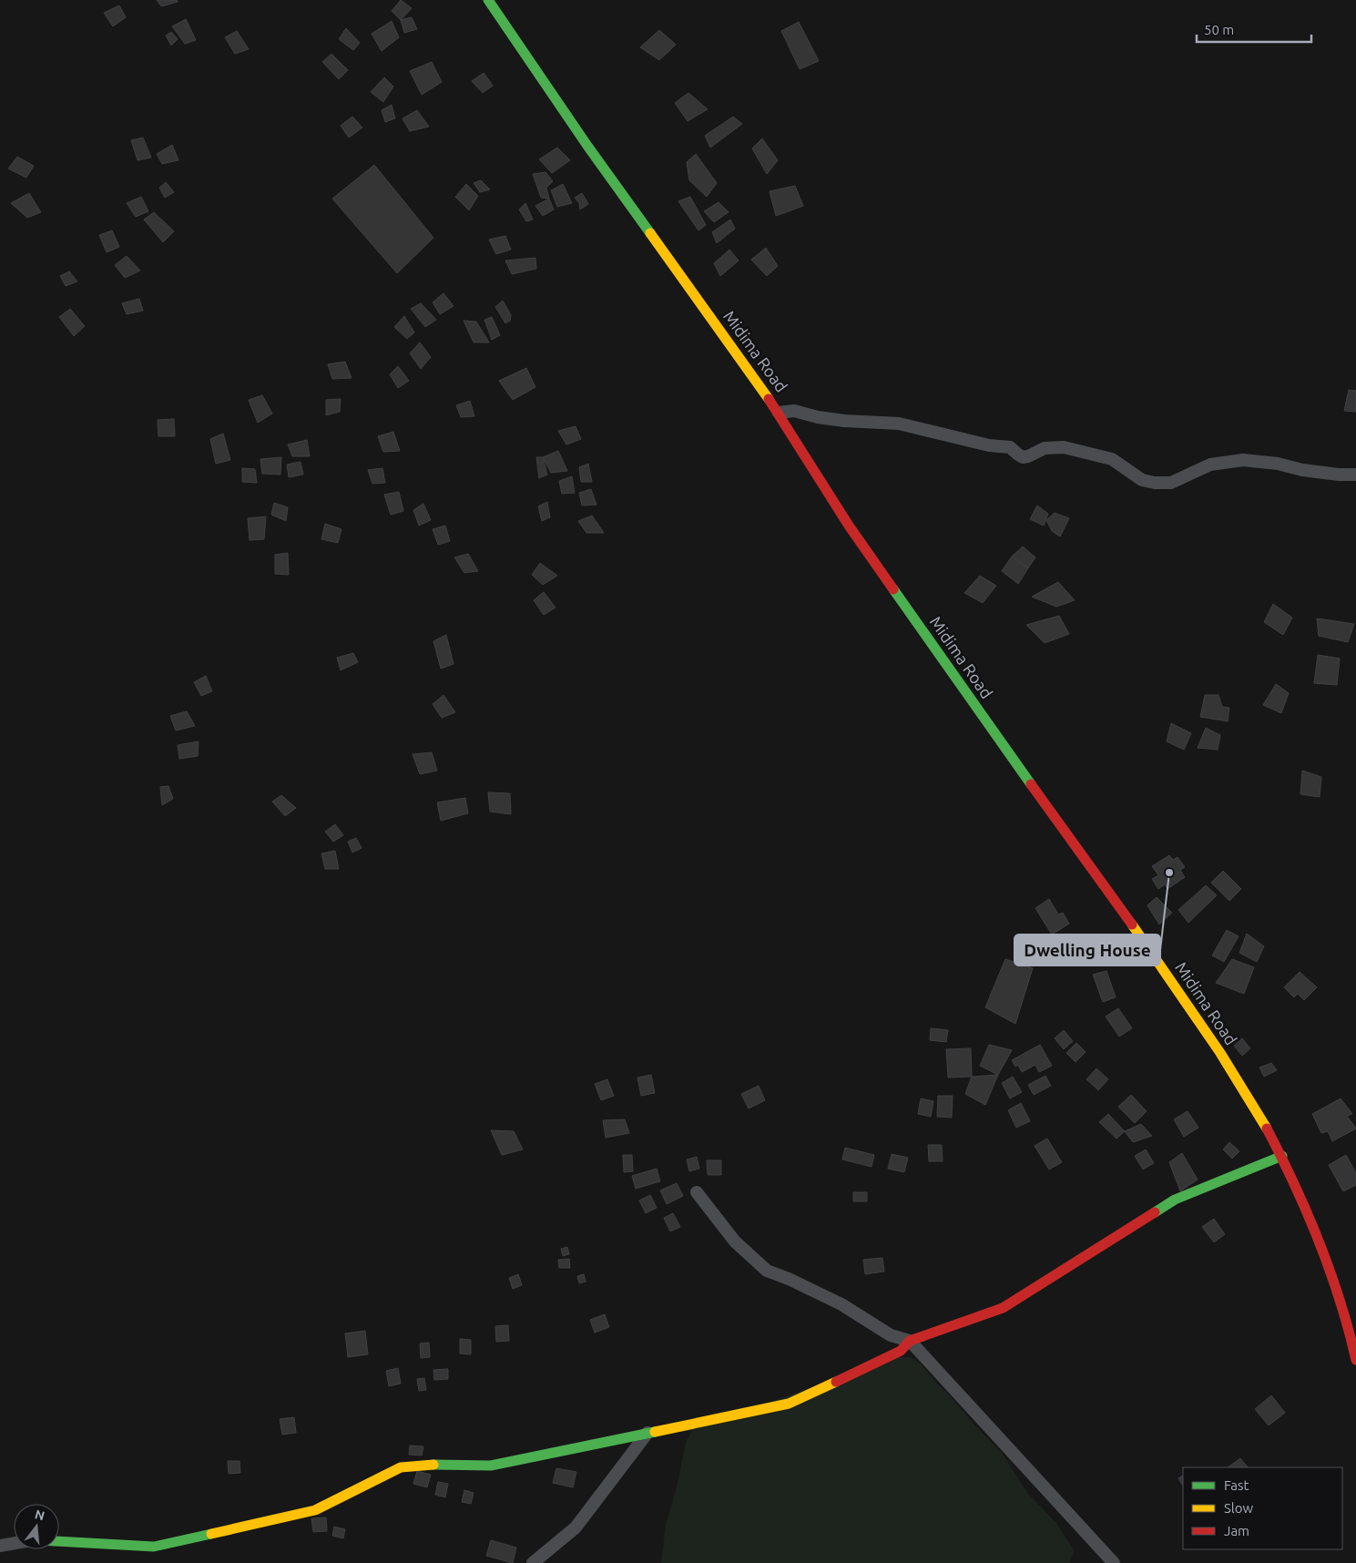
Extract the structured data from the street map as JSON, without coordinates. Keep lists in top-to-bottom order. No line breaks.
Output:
{"streets":{"main road":["Midima Road"]},"places":["Dwelling House"],"legend":["Fast","Slow","Jam"],"scale_bar":"50 m","north":"top"}
